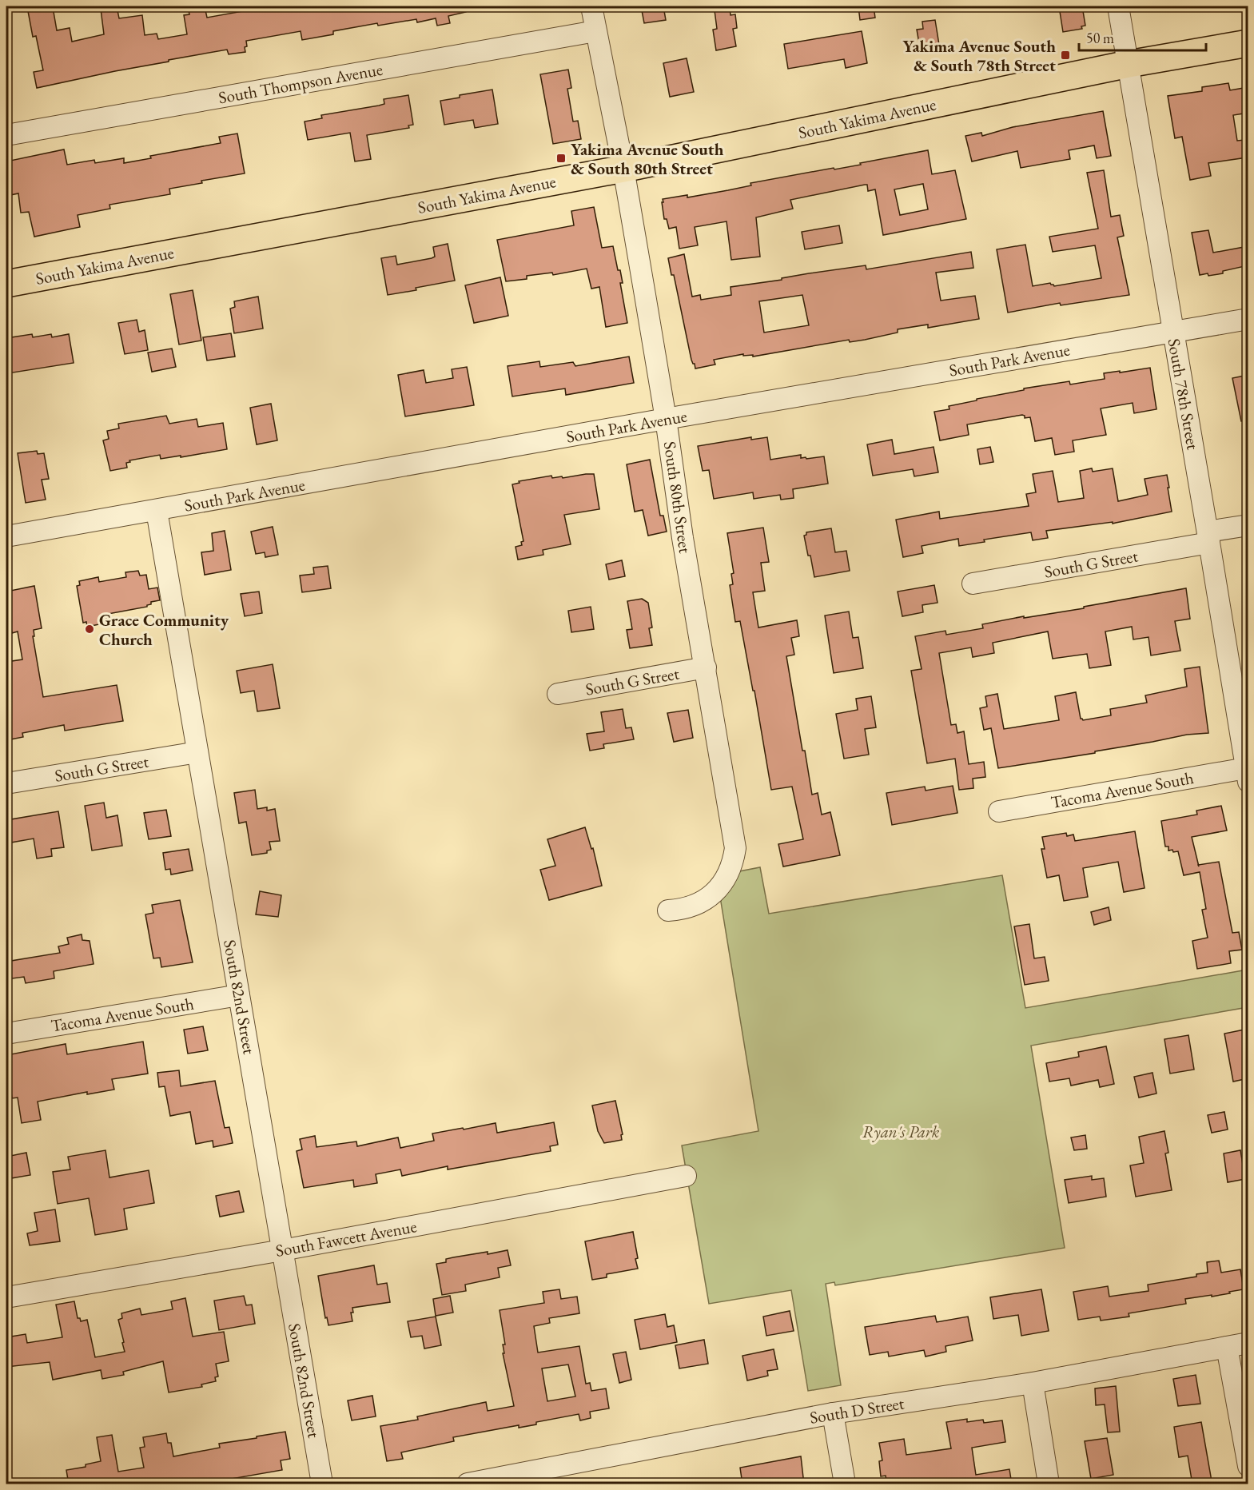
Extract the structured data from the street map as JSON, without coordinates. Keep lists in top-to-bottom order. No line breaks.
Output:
{"streets":{"main road":["South Yakima Avenue"],"street":["South Thompson Avenue","South Park Avenue","South 78th Street","South 80th Street","South G Street","Tacoma Avenue South","South 82nd Street","South Fawcett Avenue","South D Street"]},"crossings":[["South Thompson Avenue","South 80th Street"],["South Yakima Avenue","South 78th Street"],["South Yakima Avenue","South 80th Street"],["South Park Avenue","South 78th Street"],["South Park Avenue","South 80th Street"],["South Park Avenue","South 82nd Street"],["South 78th Street","South G Street"],["South 78th Street","Tacoma Avenue South"],["South 80th Street","South G Street"],["South G Street","South 82nd Street"],["Tacoma Avenue South","South 82nd Street"],["South 82nd Street","South Fawcett Avenue"]],"parks":["Ryan's Park"],"places":{"transit":["Yakima Avenue South & South 78th Street","Yakima Avenue South & South 80th Street"],"other":["Grace Community Church"]},"scale_bar":"50 m"}
